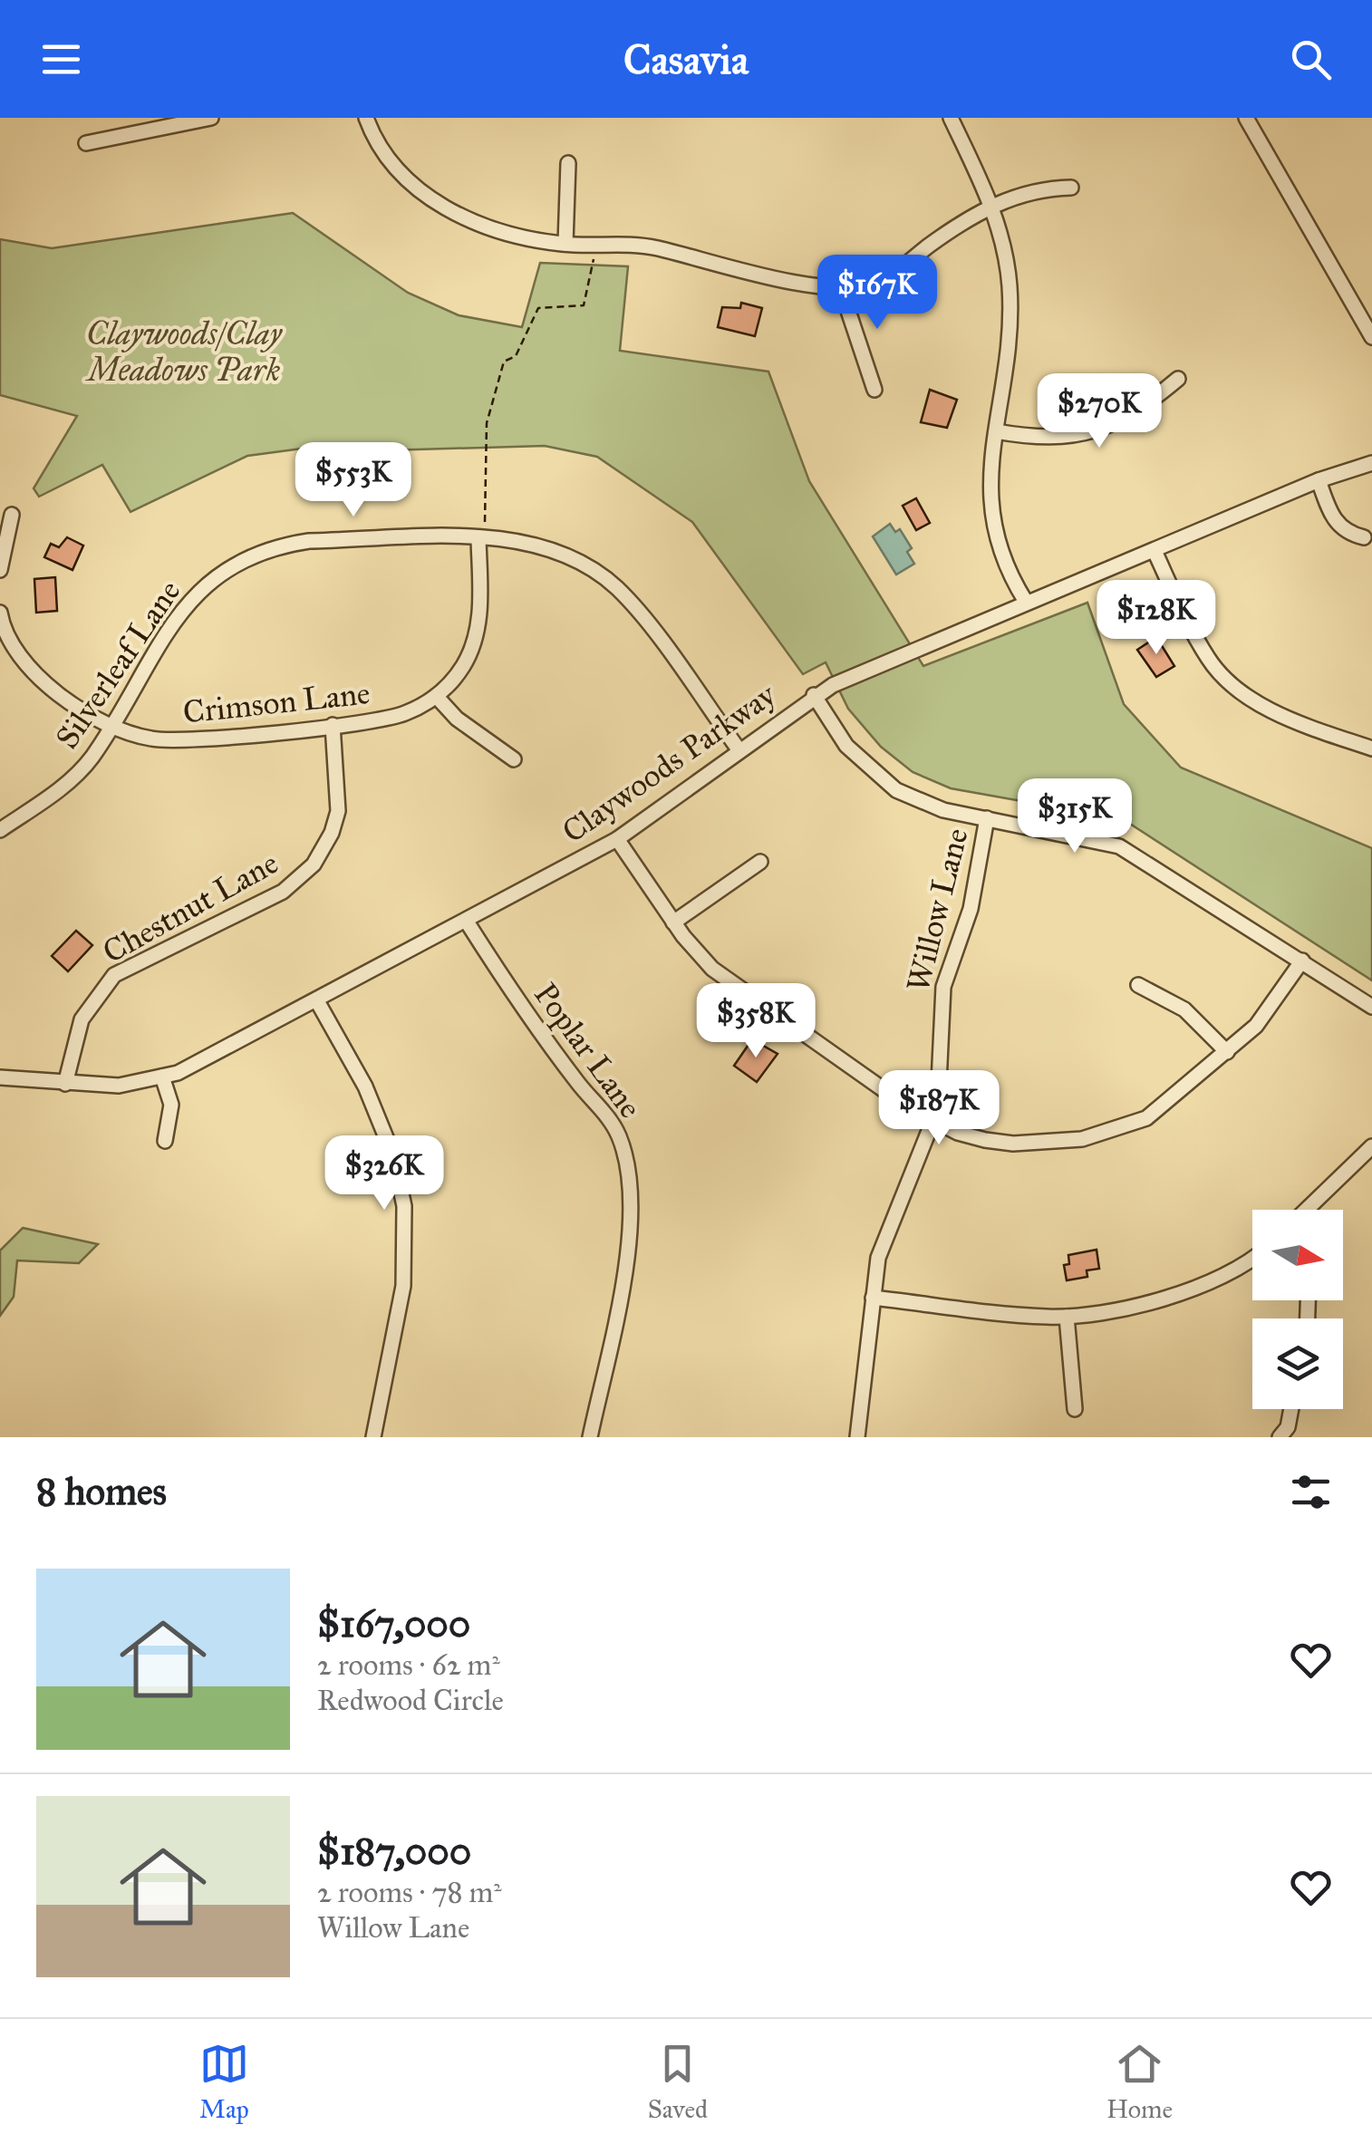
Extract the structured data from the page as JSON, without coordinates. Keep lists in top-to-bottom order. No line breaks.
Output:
{"streets":{"street":["Silverleaf Lane","Crimson Lane","Claywoods Parkway","Chestnut Lane","Willow Lane","Poplar Lane"]},"crossings":[["Silverleaf Lane","Crimson Lane"],["Silverleaf Lane","Claywoods Parkway"],["Crimson Lane","Chestnut Lane"],["Claywoods Parkway","Chestnut Lane"],["Claywoods Parkway","Poplar Lane"]],"parks":["Claywoods/Clay Meadows Park"],"north":"right","page":{"header":"Casavia","price":["$167K","$270K","$553K","$128K","$315K","$358K","$187K","$326K"],"heading":"8 homes","list":[{"name":"$167,000","note":"2 rooms · 62 m² · Redwood Circle"},{"name":"$187,000","note":"2 rooms · 78 m² · Willow Lane"}],"tabs":["Map","Saved","Home"]}}
